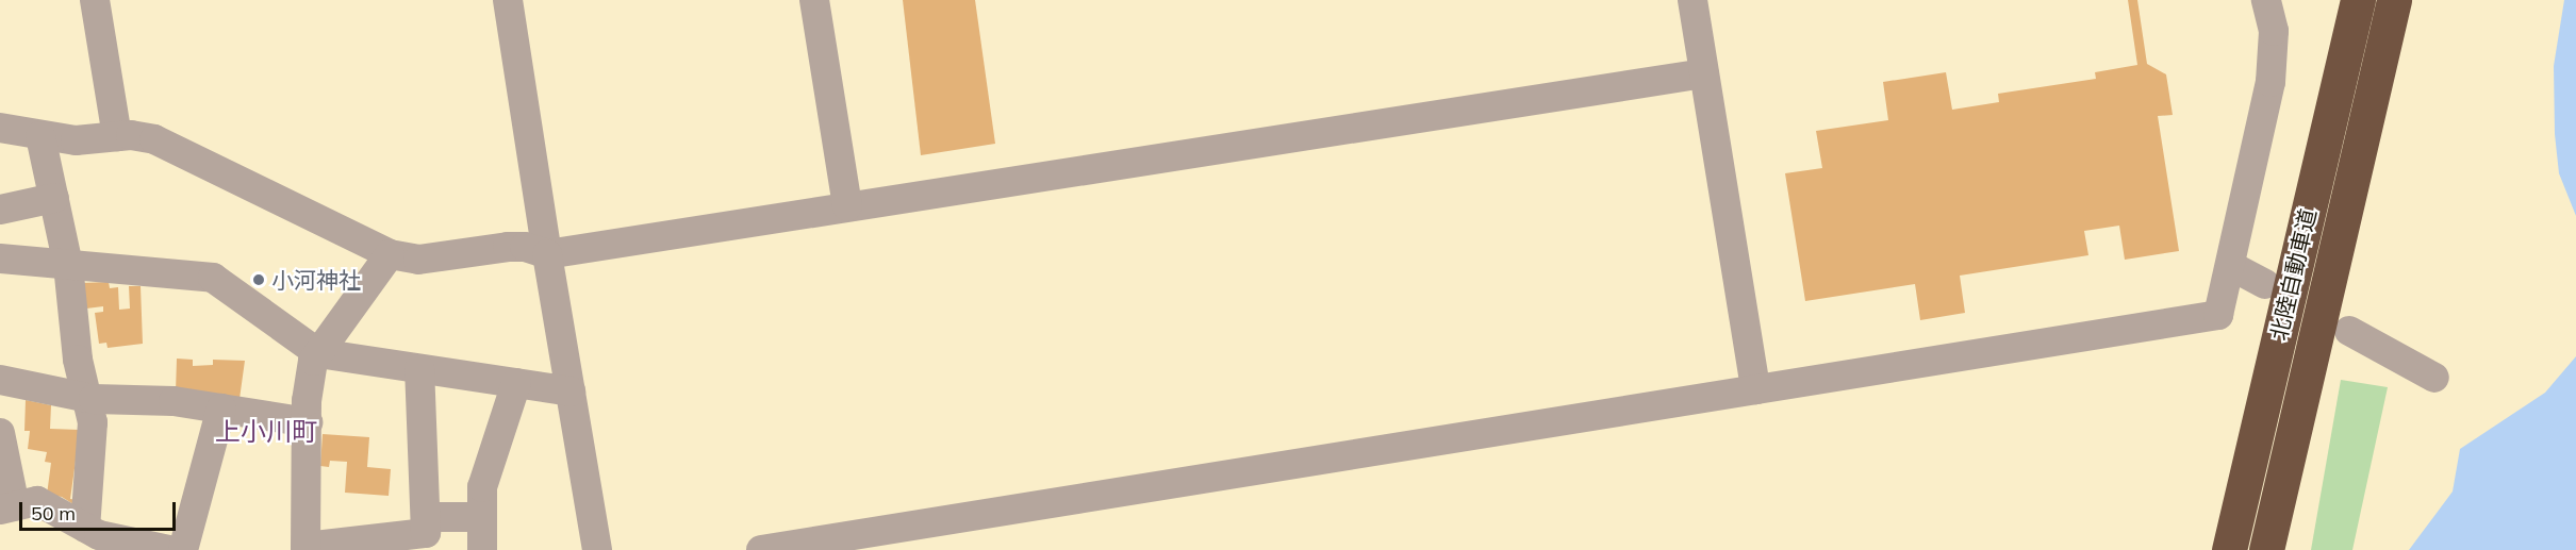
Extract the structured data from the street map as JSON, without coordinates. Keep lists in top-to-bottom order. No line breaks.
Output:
{"streets":{"highway":["北陸自動車道"]},"districts":["上小川町"],"places":["小河神社"],"scale_bar":"50 m"}
